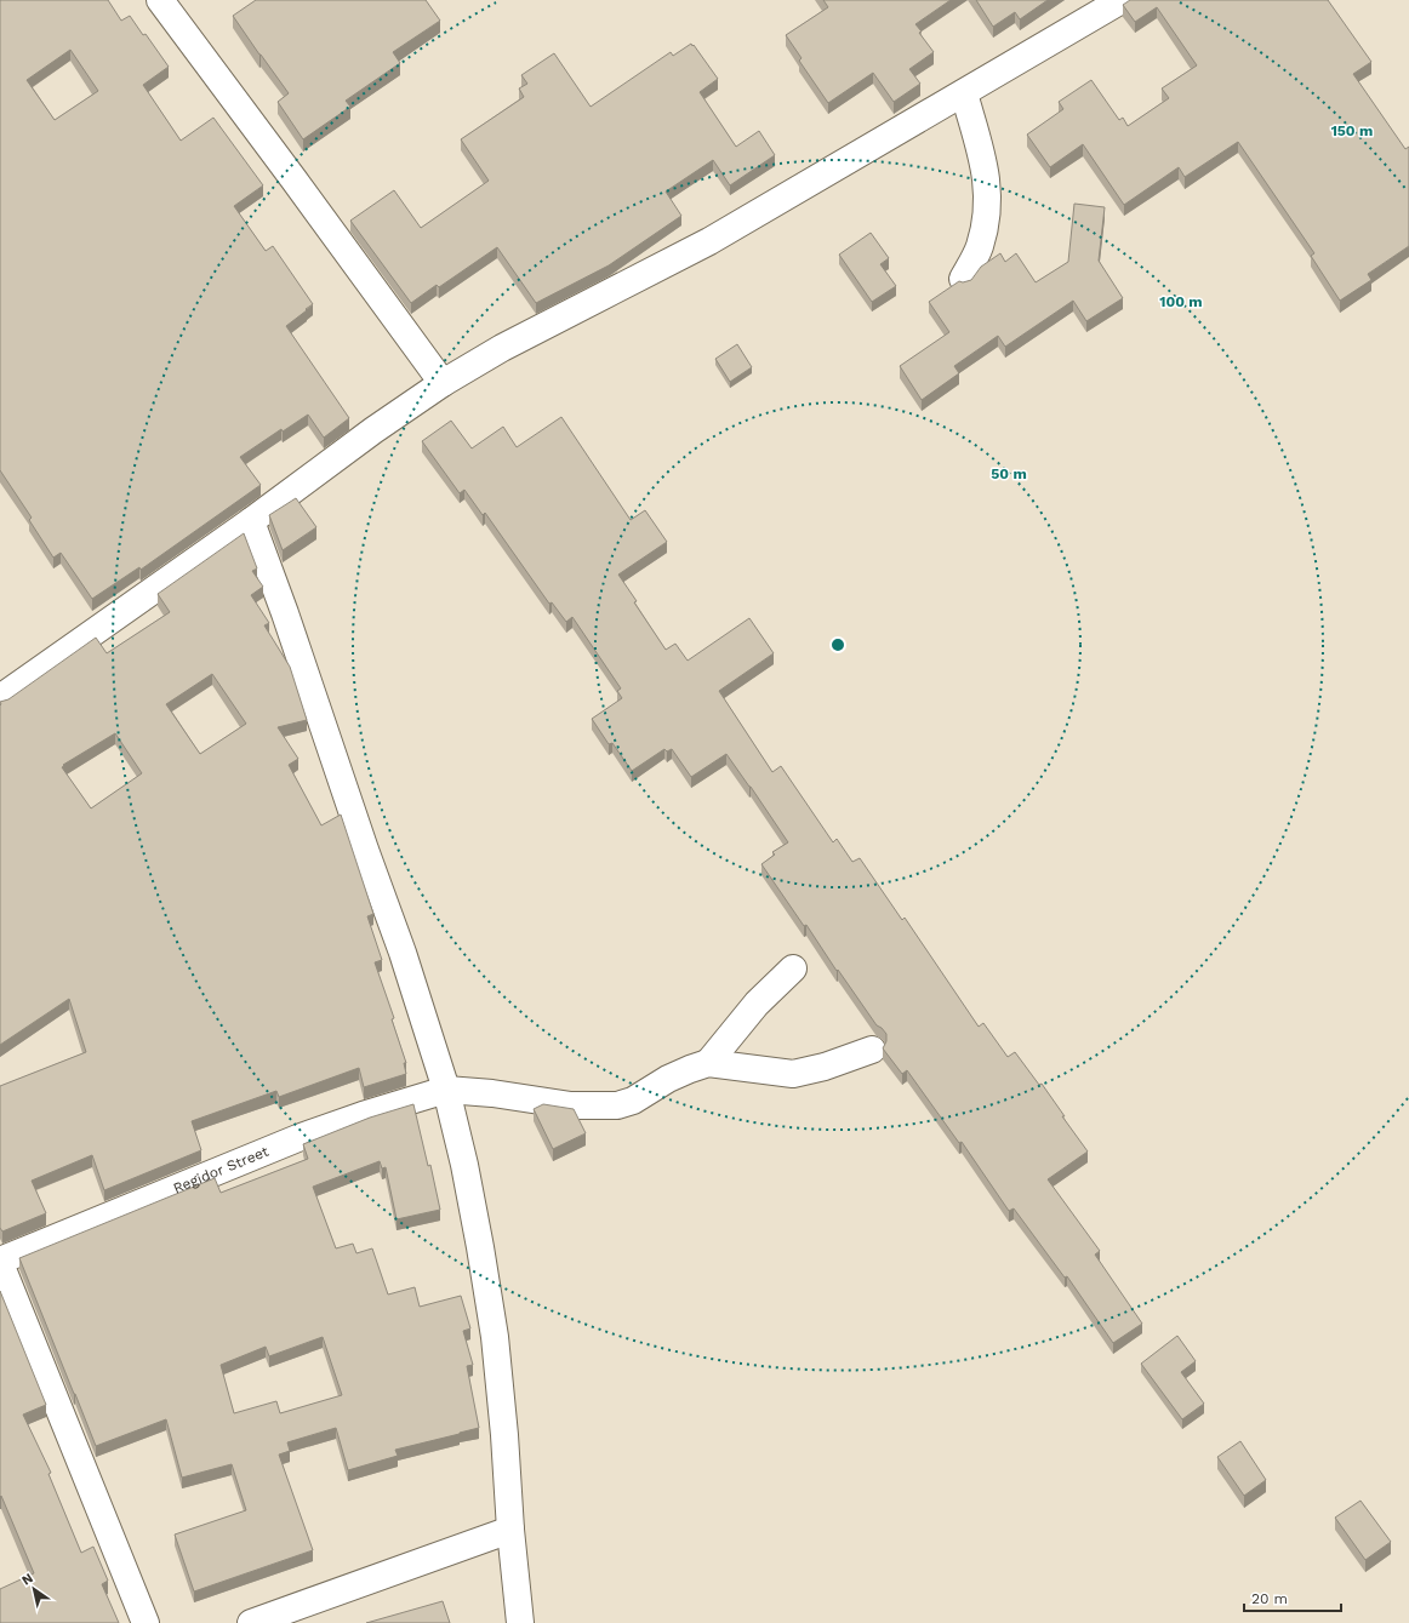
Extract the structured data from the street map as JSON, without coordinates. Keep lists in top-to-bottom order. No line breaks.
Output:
{"streets":{"street":["Regidor Street"]},"scale_bar":"20 m","north":"top left","rings":["150 m","100 m","50 m"]}
